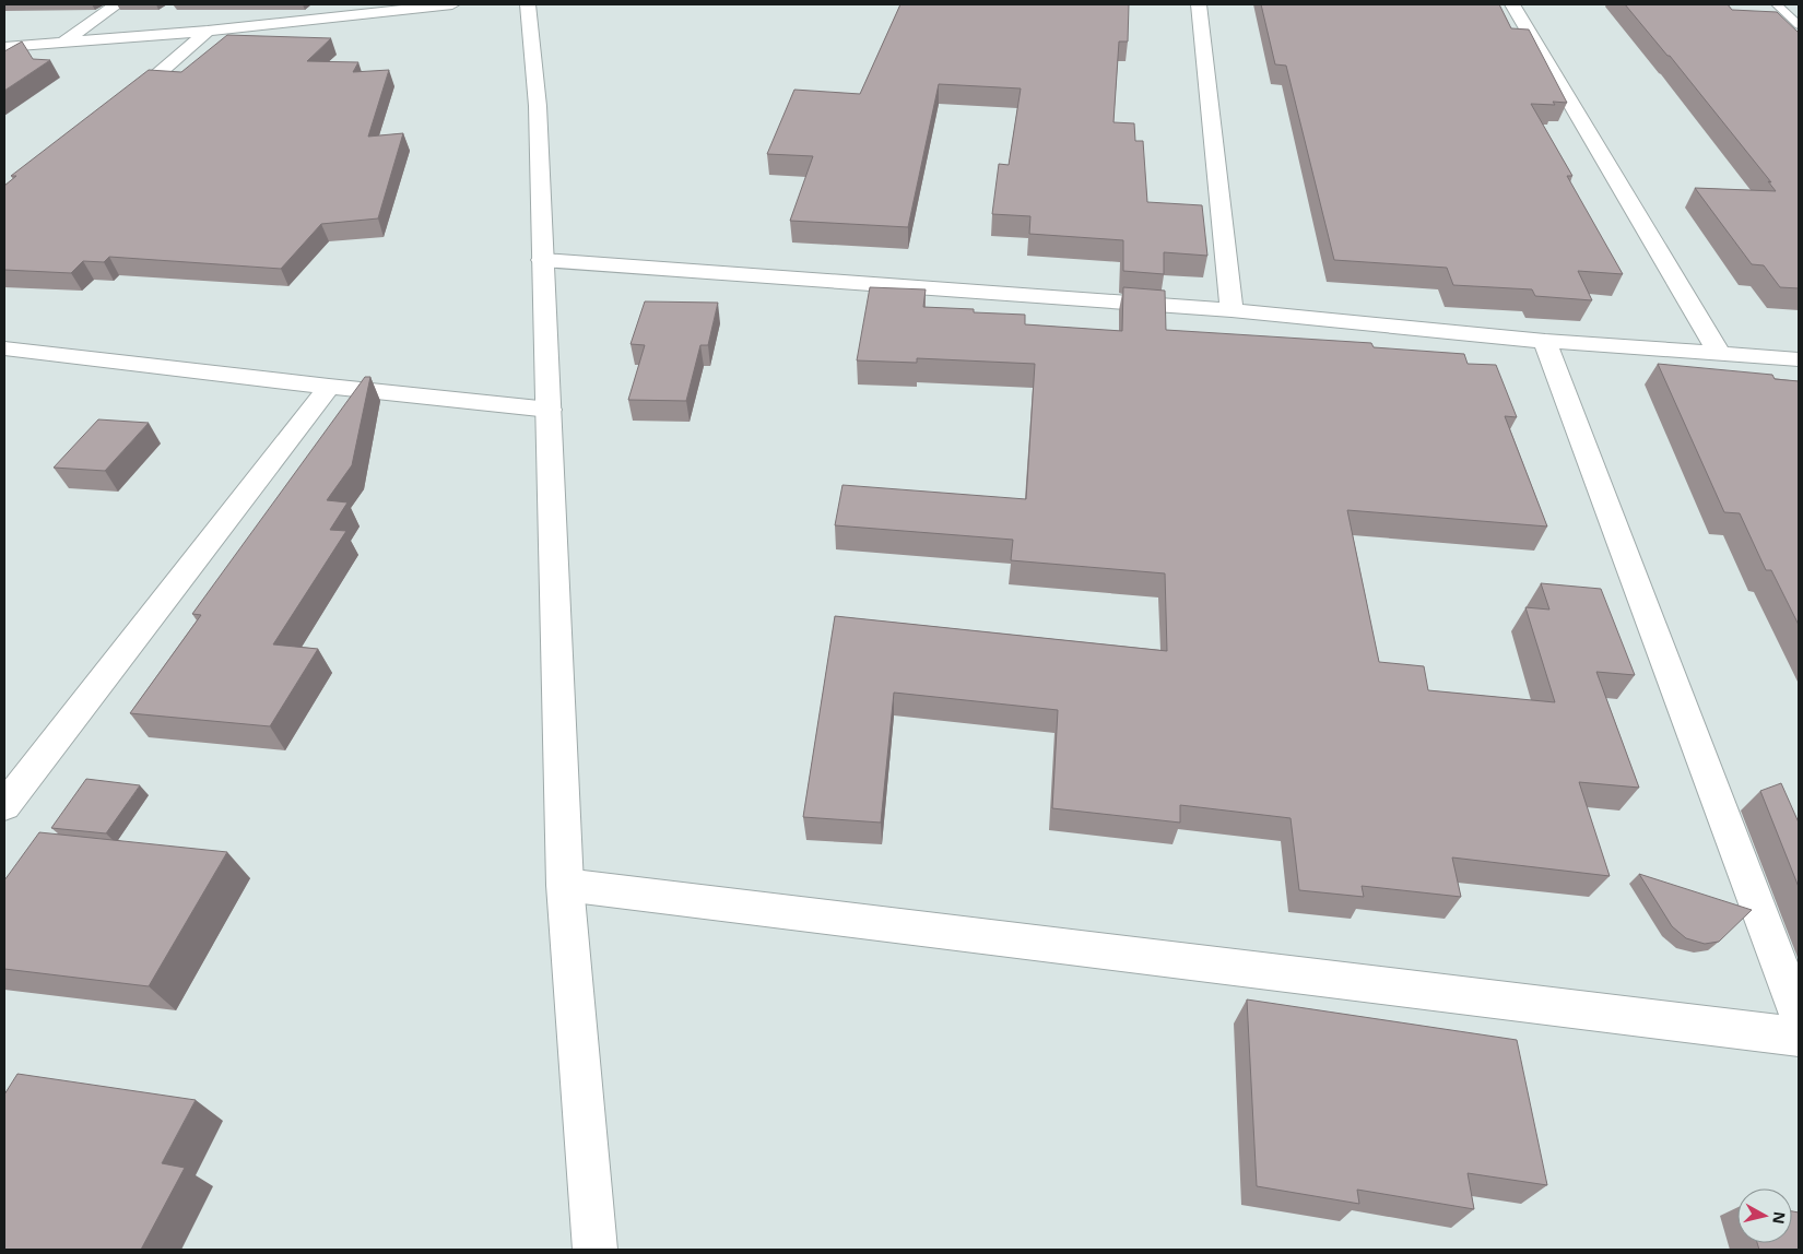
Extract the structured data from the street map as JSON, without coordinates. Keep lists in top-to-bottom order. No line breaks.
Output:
{"north":"right"}
